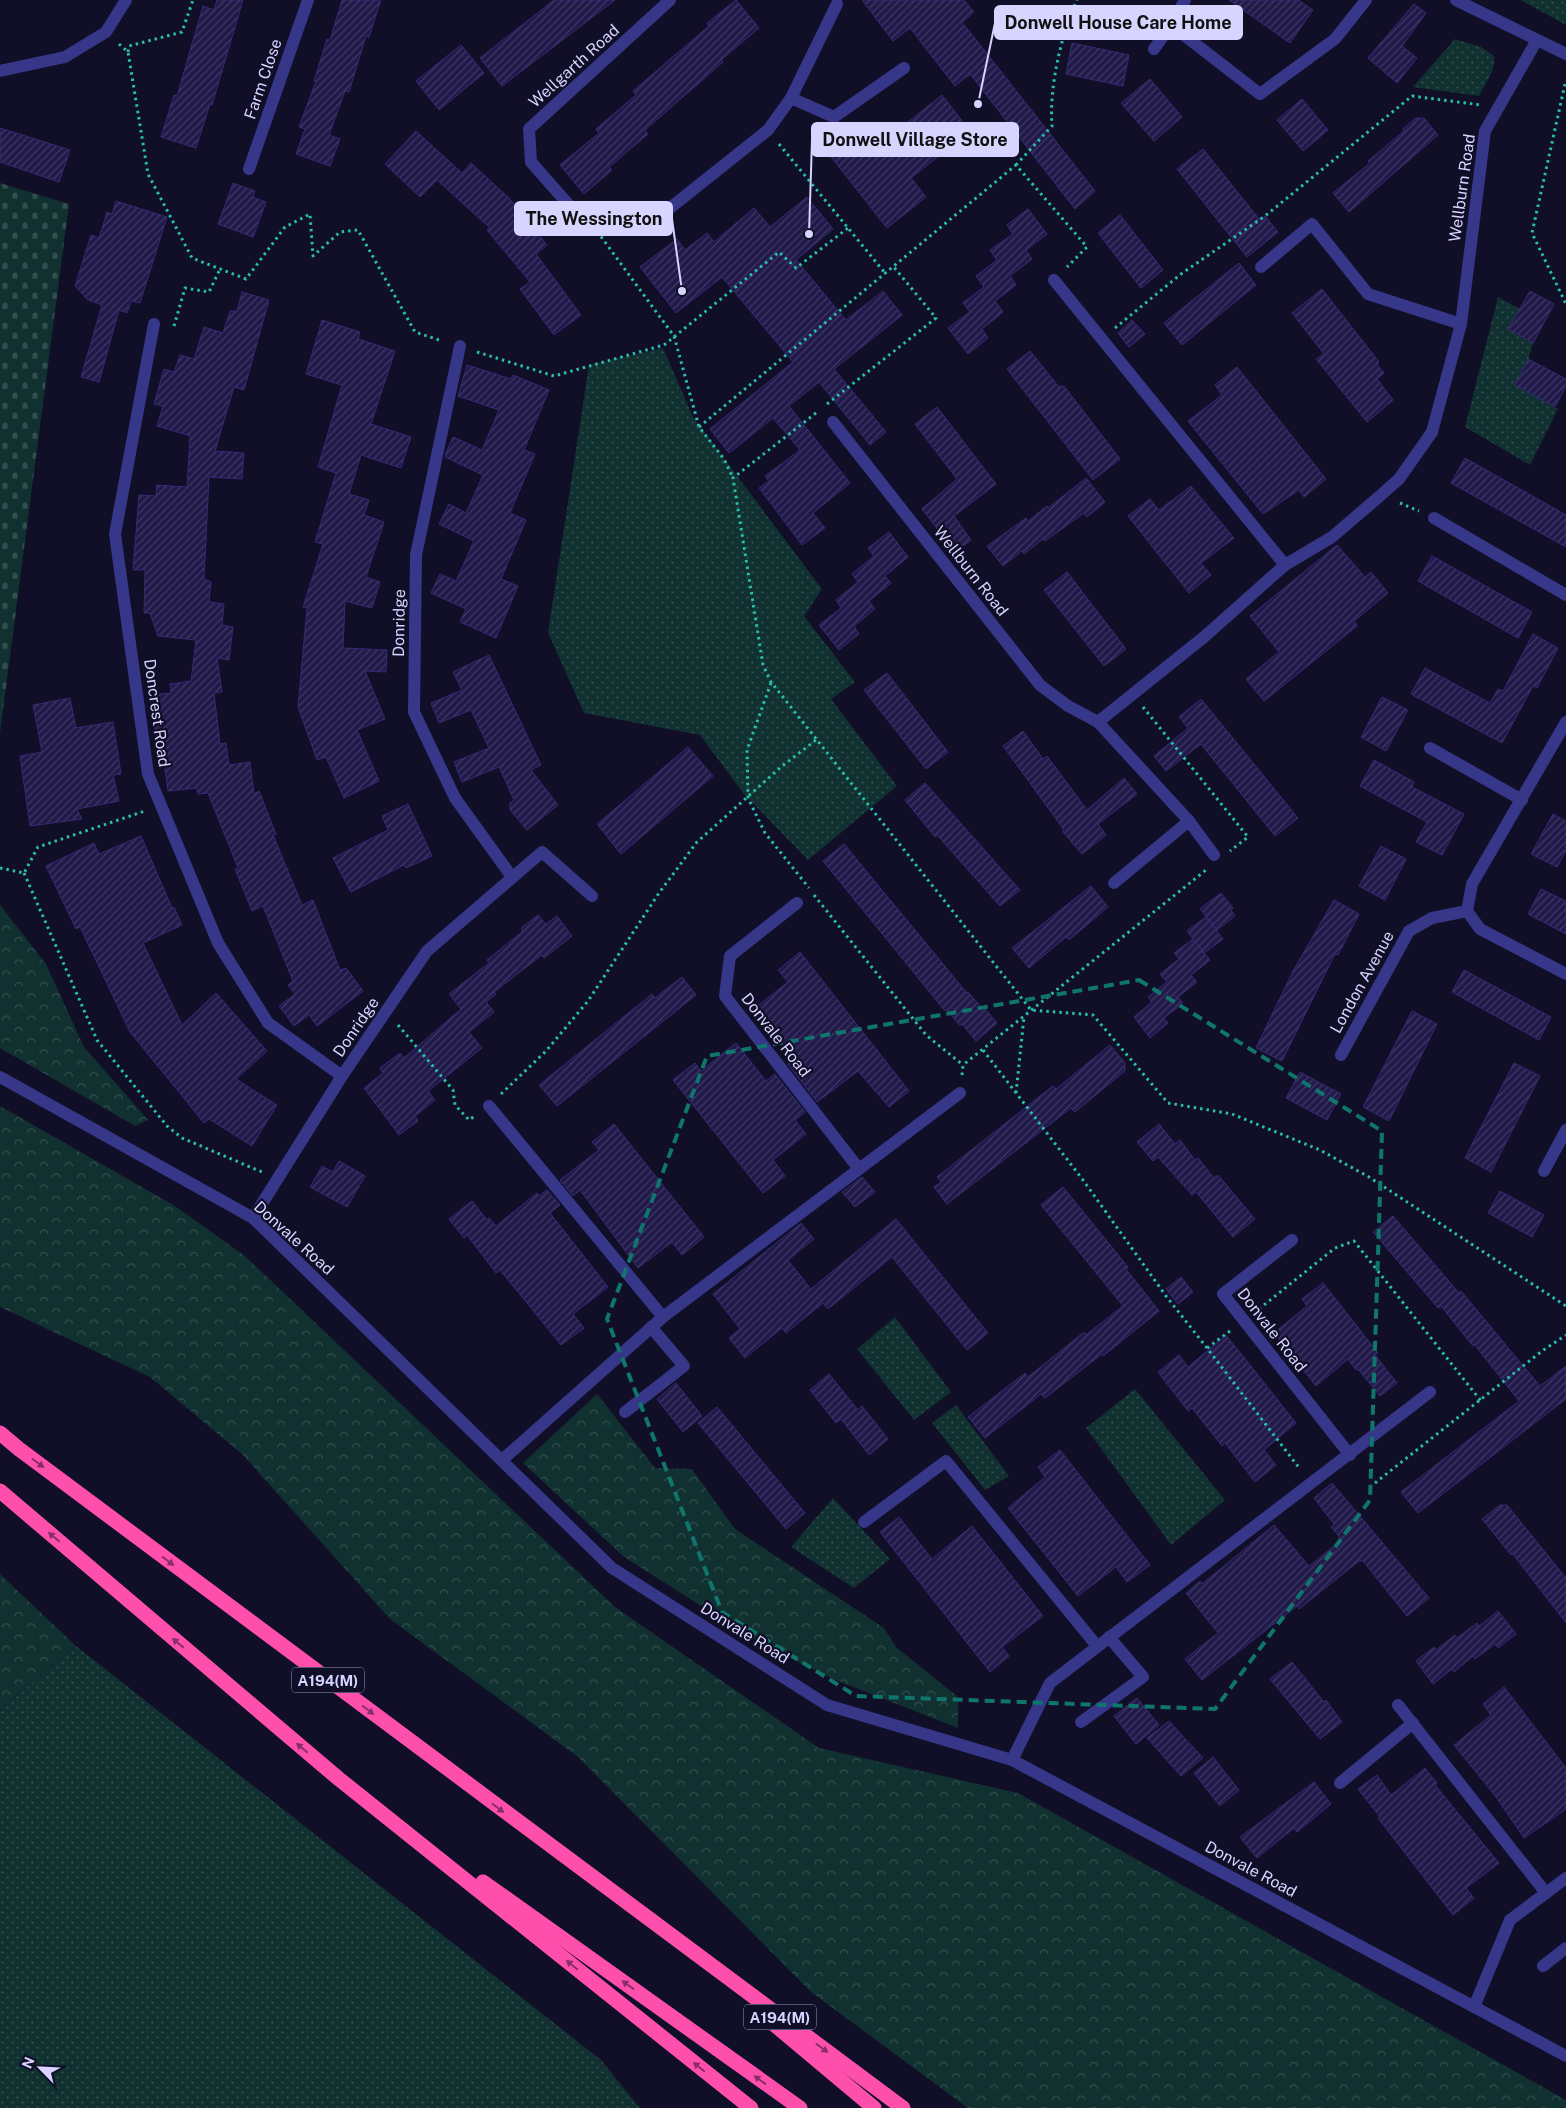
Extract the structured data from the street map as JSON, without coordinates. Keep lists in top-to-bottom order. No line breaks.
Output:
{"streets":{"highway":["A194(M)"],"street":["Wellgarth Road","Farm Close","Wellburn Road","Donridge","Doncrest Road","London Avenue","Donvale Road"]},"crossings":[["Donridge","Doncrest Road"],["Donridge","Donvale Road"]],"places":["Donwell House Care Home","Donwell Village Store","The Wessington"],"north":"top left"}
